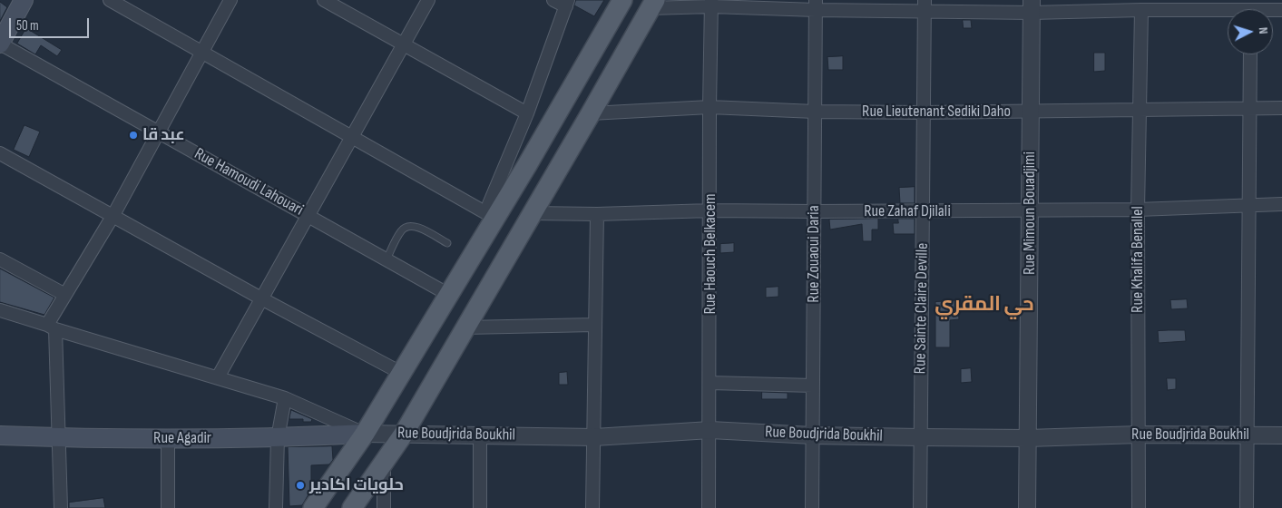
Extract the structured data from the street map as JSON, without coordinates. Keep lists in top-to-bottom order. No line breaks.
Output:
{"streets":{"main road":["Rue Agadir"],"street":["Rue Lieutenant Sediki Daho","Rue Hamoudi Lahouari","Rue Zahaf Djilali","Rue Mimoun Bouadjimi","Rue Haouch Belkacem","Rue Zouaoui Daria","Rue Khalifa Benallel","Rue Sainte Claire Deville","Rue Boudjrida Boukhil"]},"crossings":[["Rue Lieutenant Sediki Daho","Rue Mimoun Bouadjimi"],["Rue Lieutenant Sediki Daho","Rue Haouch Belkacem"],["Rue Lieutenant Sediki Daho","Rue Zouaoui Daria"],["Rue Lieutenant Sediki Daho","Rue Khalifa Benallel"],["Rue Lieutenant Sediki Daho","Rue Sainte Claire Deville"],["Rue Zahaf Djilali","Rue Mimoun Bouadjimi"],["Rue Zahaf Djilali","Rue Haouch Belkacem"],["Rue Zahaf Djilali","Rue Zouaoui Daria"],["Rue Zahaf Djilali","Rue Khalifa Benallel"],["Rue Zahaf Djilali","Rue Sainte Claire Deville"],["Rue Mimoun Bouadjimi","Rue Boudjrida Boukhil"],["Rue Haouch Belkacem","Rue Boudjrida Boukhil"],["Rue Zouaoui Daria","Rue Boudjrida Boukhil"],["Rue Khalifa Benallel","Rue Boudjrida Boukhil"],["Rue Sainte Claire Deville","Rue Boudjrida Boukhil"],["Rue Boudjrida Boukhil","Rue Agadir"]],"districts":["حي المقري"],"places":["عبد قا","حلويات اكادير"],"scale_bar":"50 m","north":"right"}
